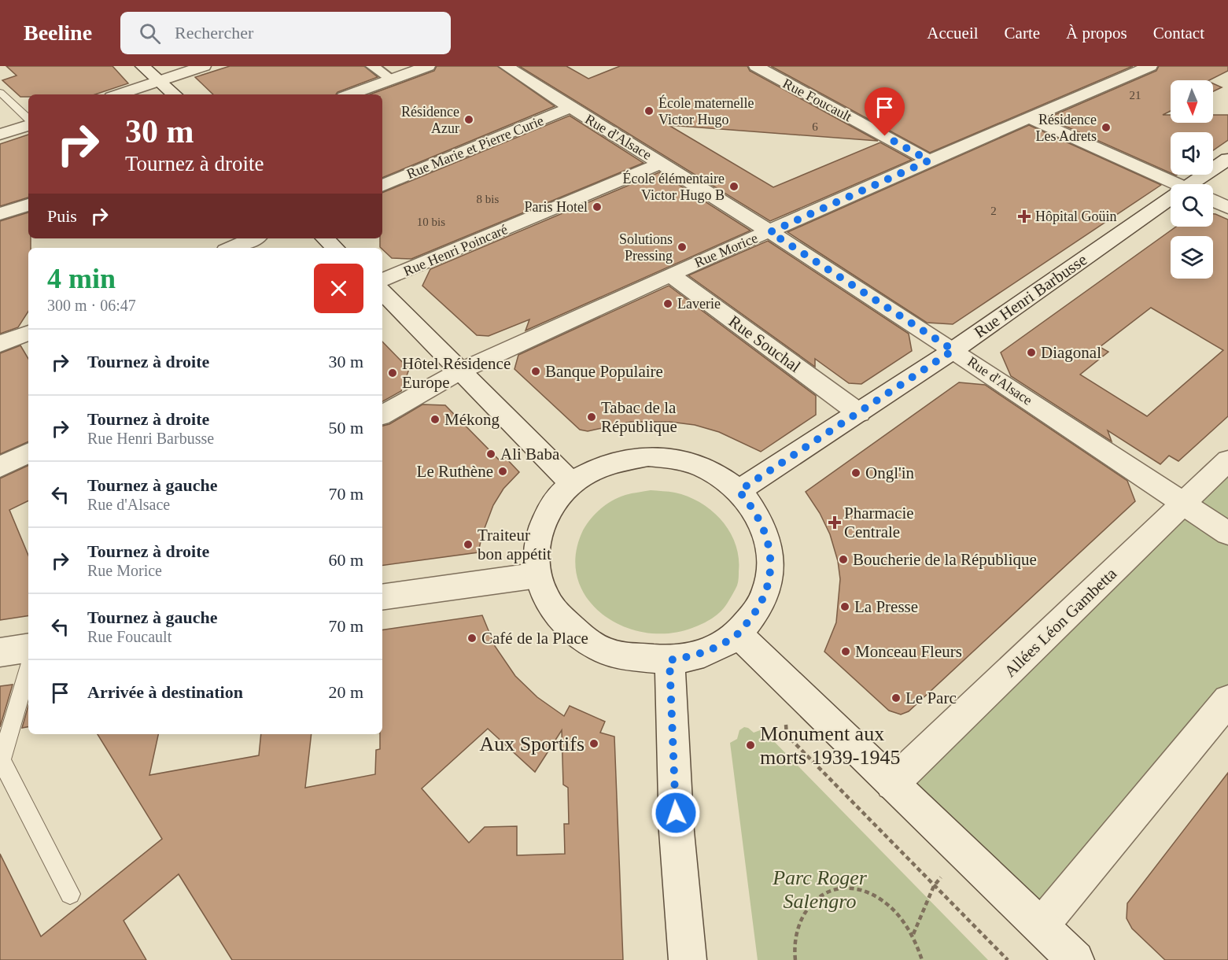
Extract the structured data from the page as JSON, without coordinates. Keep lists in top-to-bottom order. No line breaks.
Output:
{"streets":{"street":["Rue Foucault","Rue d'Alsace","Rue Marie et Pierre Curie","Rue Henri Poincaré","Rue Morice","Rue Henri Barbusse","Rue Souchal","Allées Léon Gambetta"]},"crossings":[["Rue Foucault","Rue Morice"],["Rue d'Alsace","Rue Marie et Pierre Curie"],["Rue d'Alsace","Rue Henri Poincaré"],["Rue d'Alsace","Rue Morice"],["Rue d'Alsace","Rue Henri Barbusse"],["Rue d'Alsace","Allées Léon Gambetta"],["Rue Morice","Rue Souchal"],["Rue Henri Barbusse","Rue Souchal"]],"parks":["Parc Roger Salengro"],"places":{"other":["École maternelle Victor Hugo","Résidence Azur","Résidence Les Adrets","École élémentaire Victor Hugo B","Paris Hotel","Solutions Pressing","Laverie","Diagonal","Banque Populaire","Hôtel Résidence Europe","Tabac de la République","Mékong","Ali Baba","Le Ruthène","Ongl'in","Traiteur bon appétit","Boucherie de la République","La Presse","Café de la Place","Monceau Fleurs","Le Parc","Aux Sportifs","Monument aux morts 1939-1945"],"health":["Hôpital Goüin","Pharmacie Centrale"]},"house_numbers":["21","6","8 bis","2","10 bis"],"north":"bottom","page":{"header":"Beeline","search":"Rechercher","nav":["Accueil","Carte","À propos","Contact"],"turn":["30 m","Tournez à droite"],"then":"Puis","heading":["4 min","300 m · 06:47"],"list":[{"name":"Tournez à droite","value":"30 m"},{"name":"Tournez à droite","note":"Rue Henri Barbusse","value":"50 m"},{"name":"Tournez à gauche","note":"Rue d'Alsace","value":"70 m"},{"name":"Tournez à droite","note":"Rue Morice","value":"60 m"},{"name":"Tournez à gauche","note":"Rue Foucault","value":"70 m"},{"name":"Arrivée à destination","value":"20 m"}]}}
